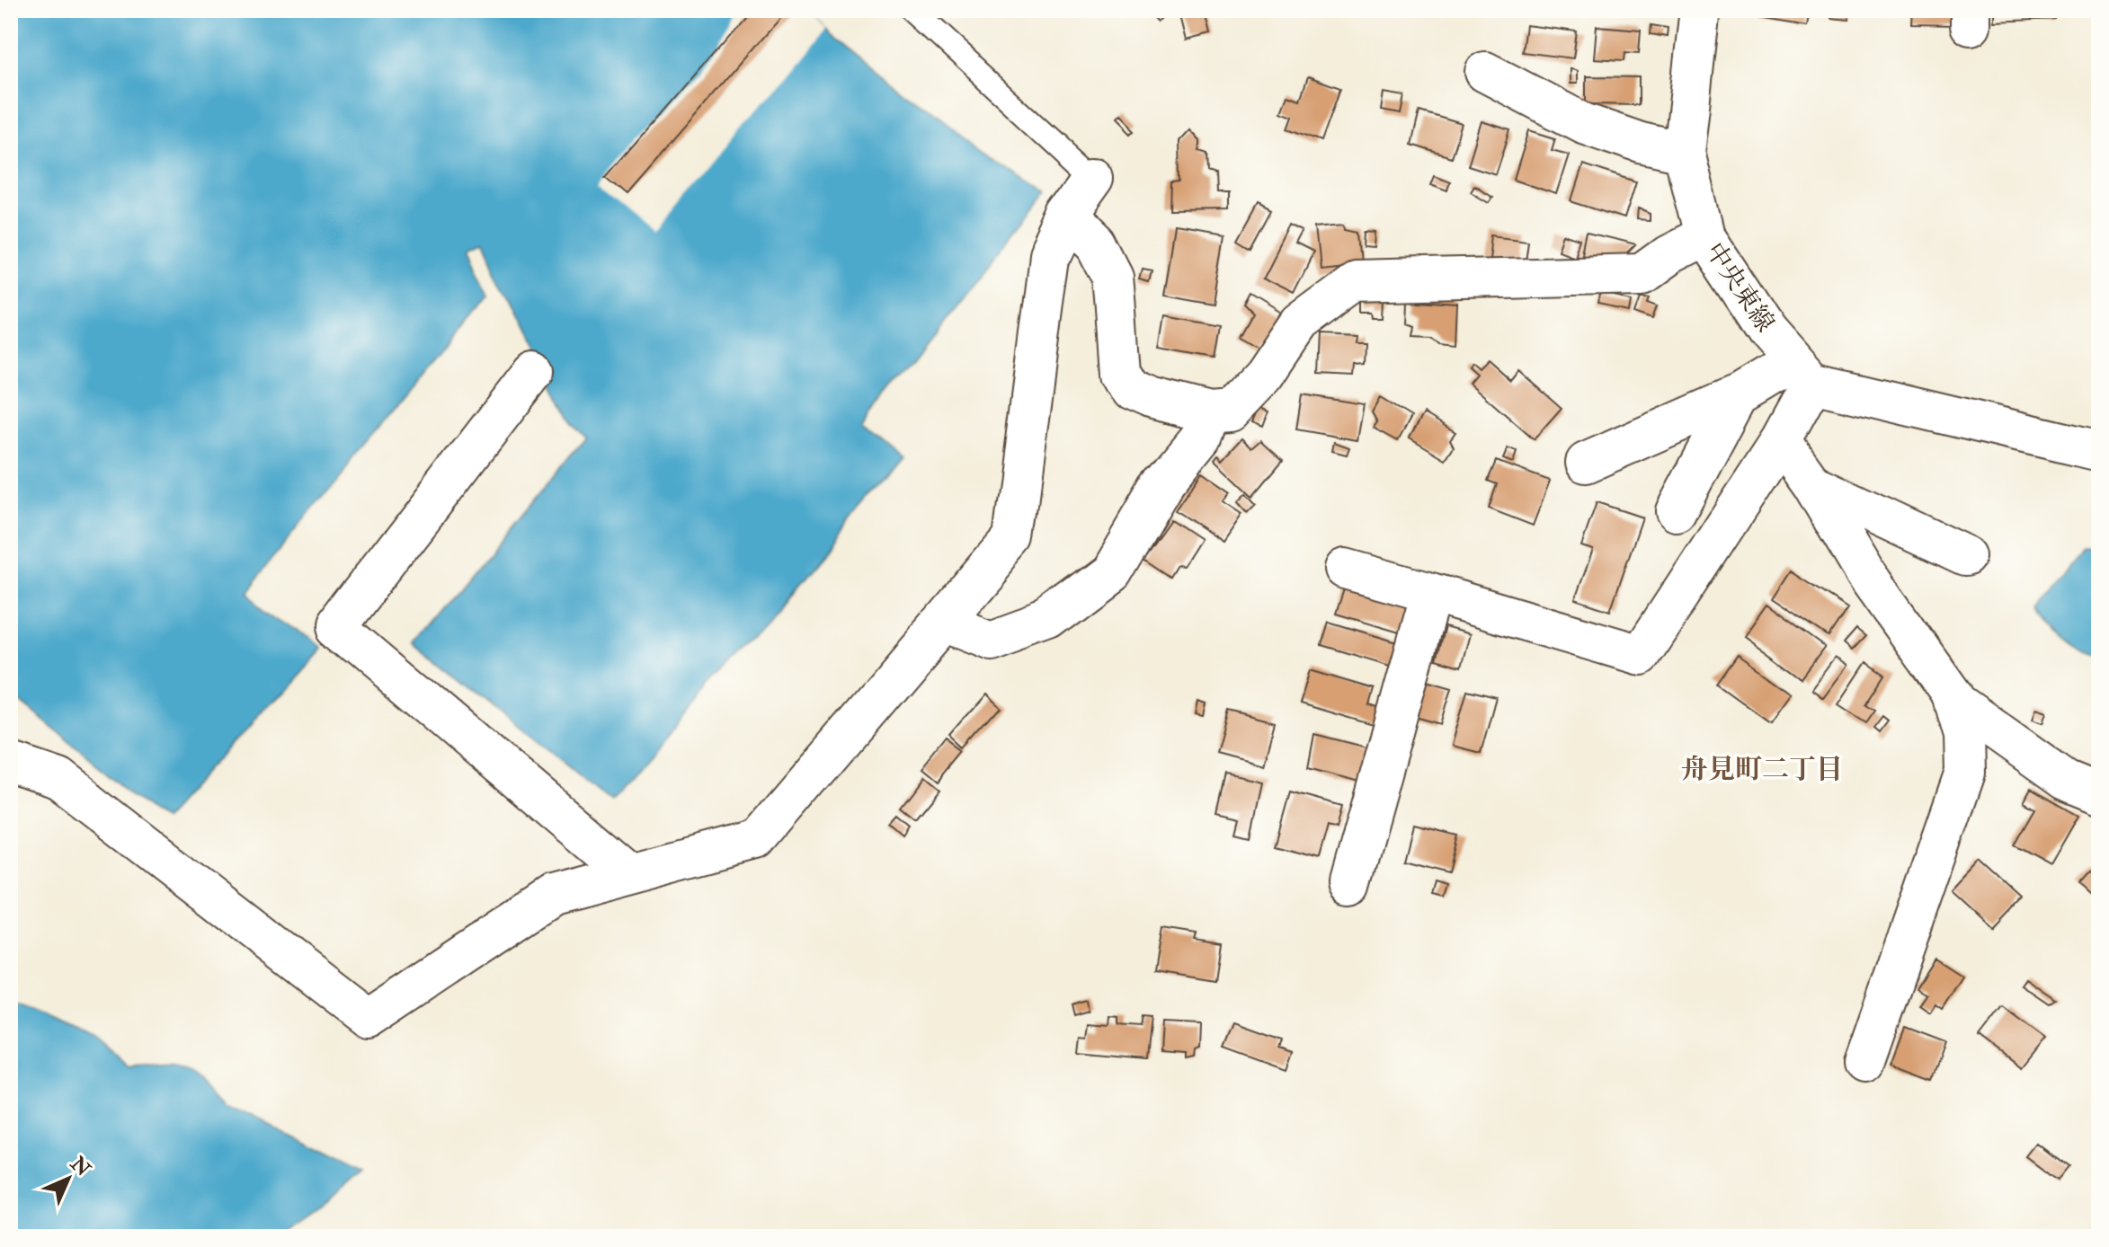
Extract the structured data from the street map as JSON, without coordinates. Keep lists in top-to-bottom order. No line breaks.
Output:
{"streets":{"street":["中央東線"]},"districts":["舟見町二丁目"],"north":"top right"}
